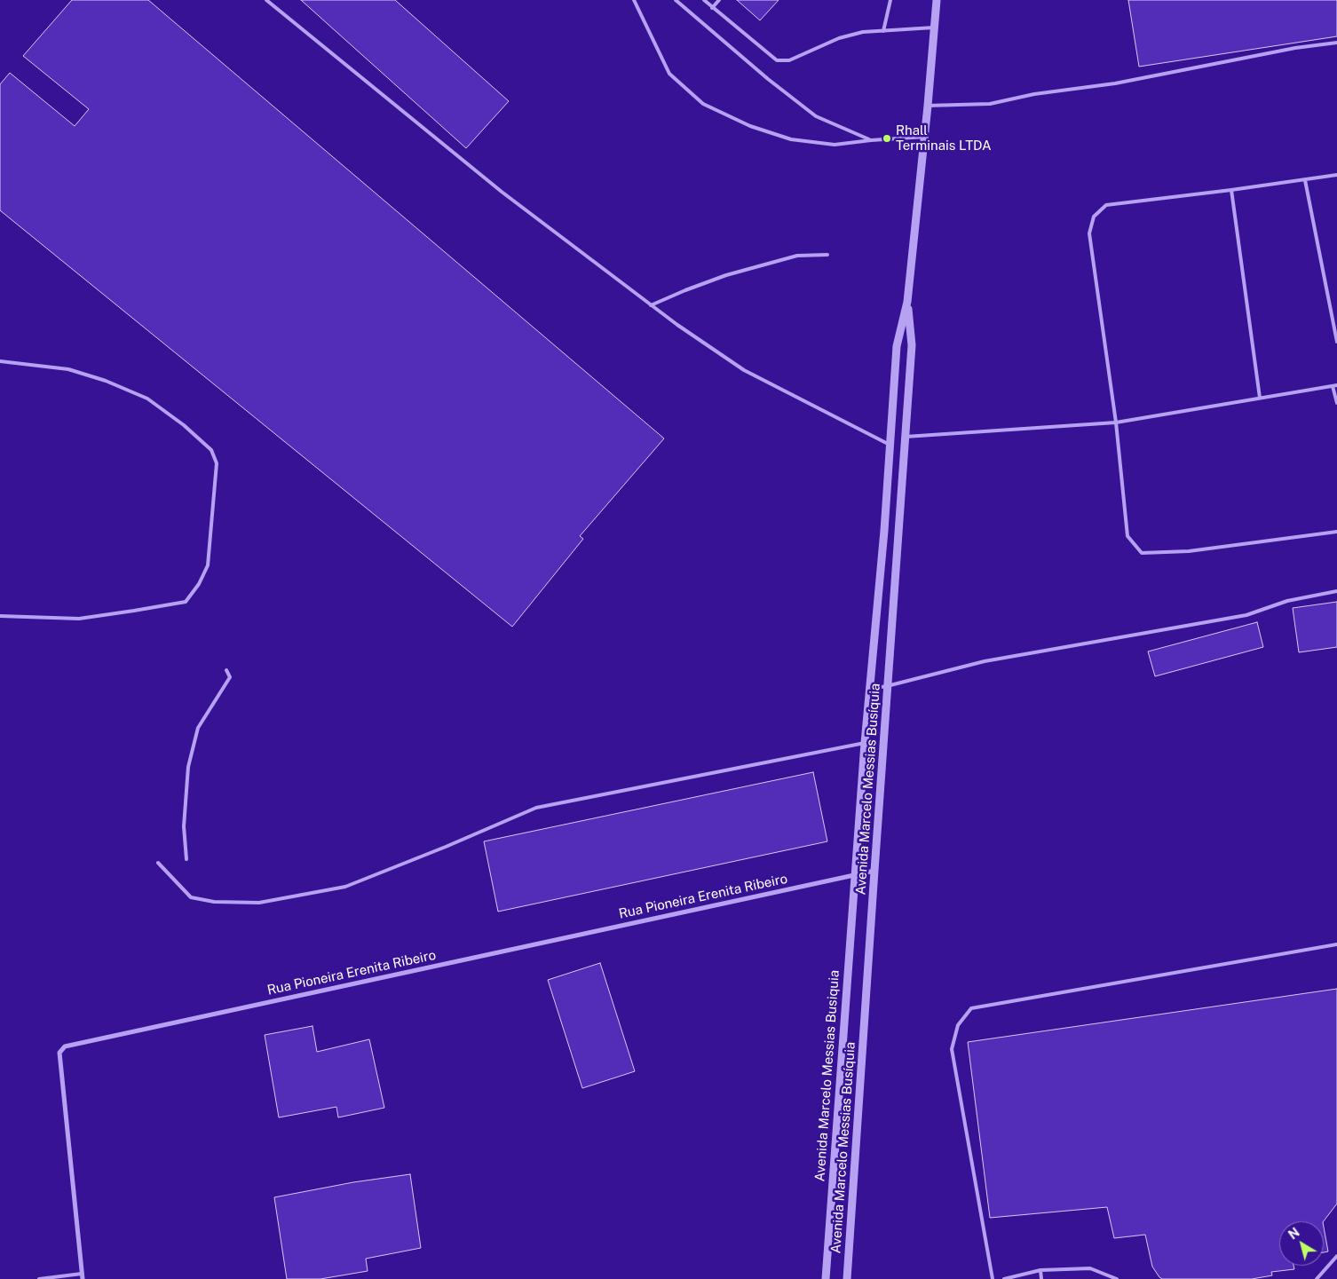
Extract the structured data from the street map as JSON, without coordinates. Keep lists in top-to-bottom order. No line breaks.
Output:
{"streets":{"street":["Avenida Marcelo Messias Busíquia","Rua Pioneira Erenita Ribeiro","Avenida Marcelo Messias Busiquia"]},"crossings":[["Avenida Marcelo Messias Busíquia","Rua Pioneira Erenita Ribeiro"],["Avenida Marcelo Messias Busíquia","Avenida Marcelo Messias Busiquia"],["Rua Pioneira Erenita Ribeiro","Avenida Marcelo Messias Busiquia"]],"places":["Rhall Terminais LTDA"],"north":"top left"}
